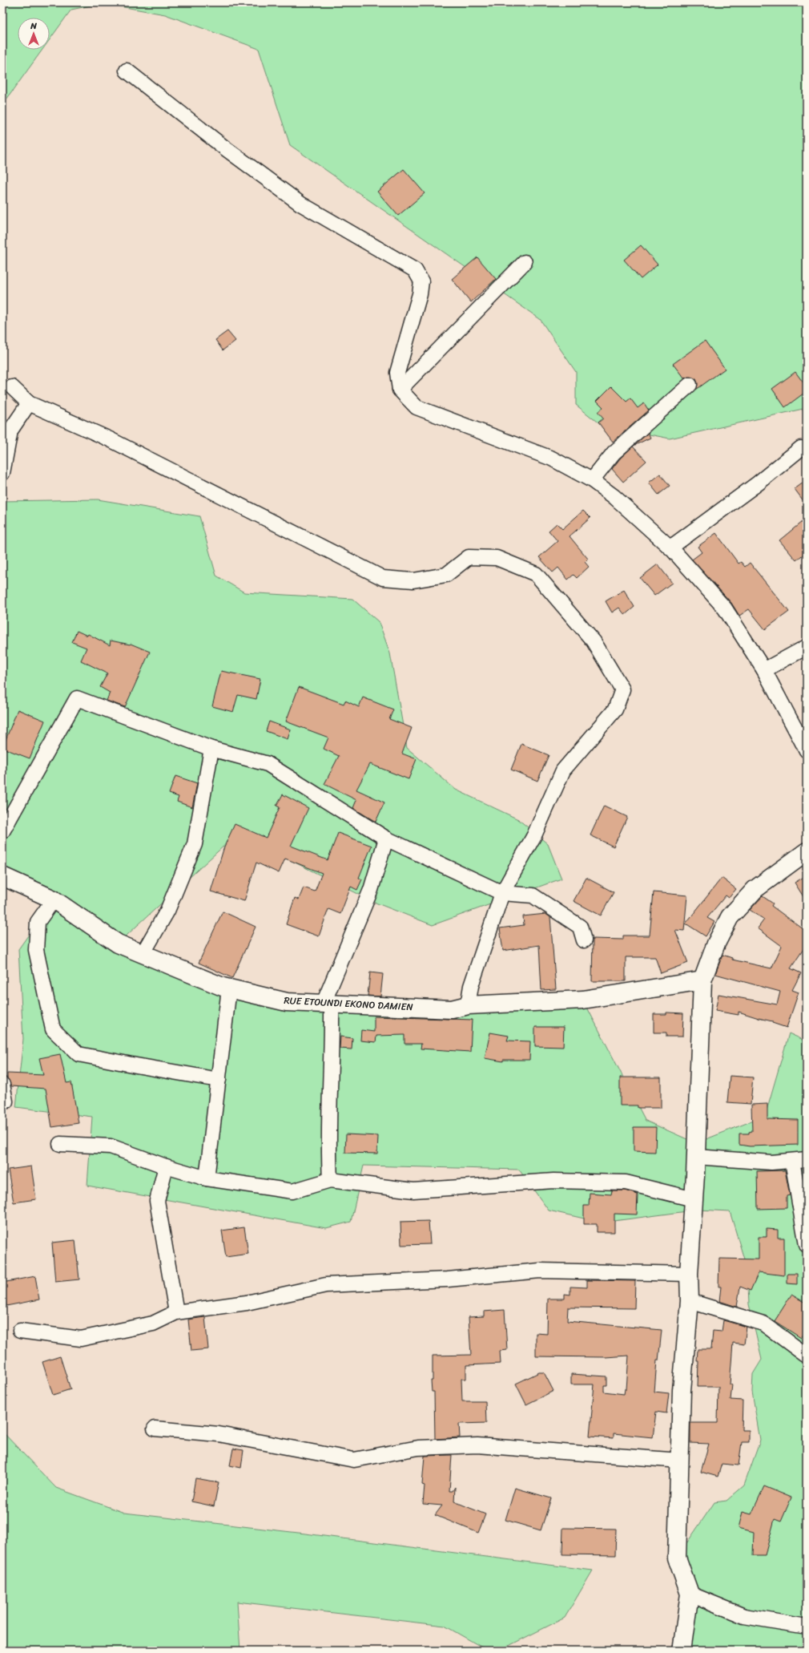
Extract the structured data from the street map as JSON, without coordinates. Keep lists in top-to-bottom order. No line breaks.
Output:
{"streets":{"street":["RUE ETOUNDI EKONO DAMIEN"]},"north":"top"}
